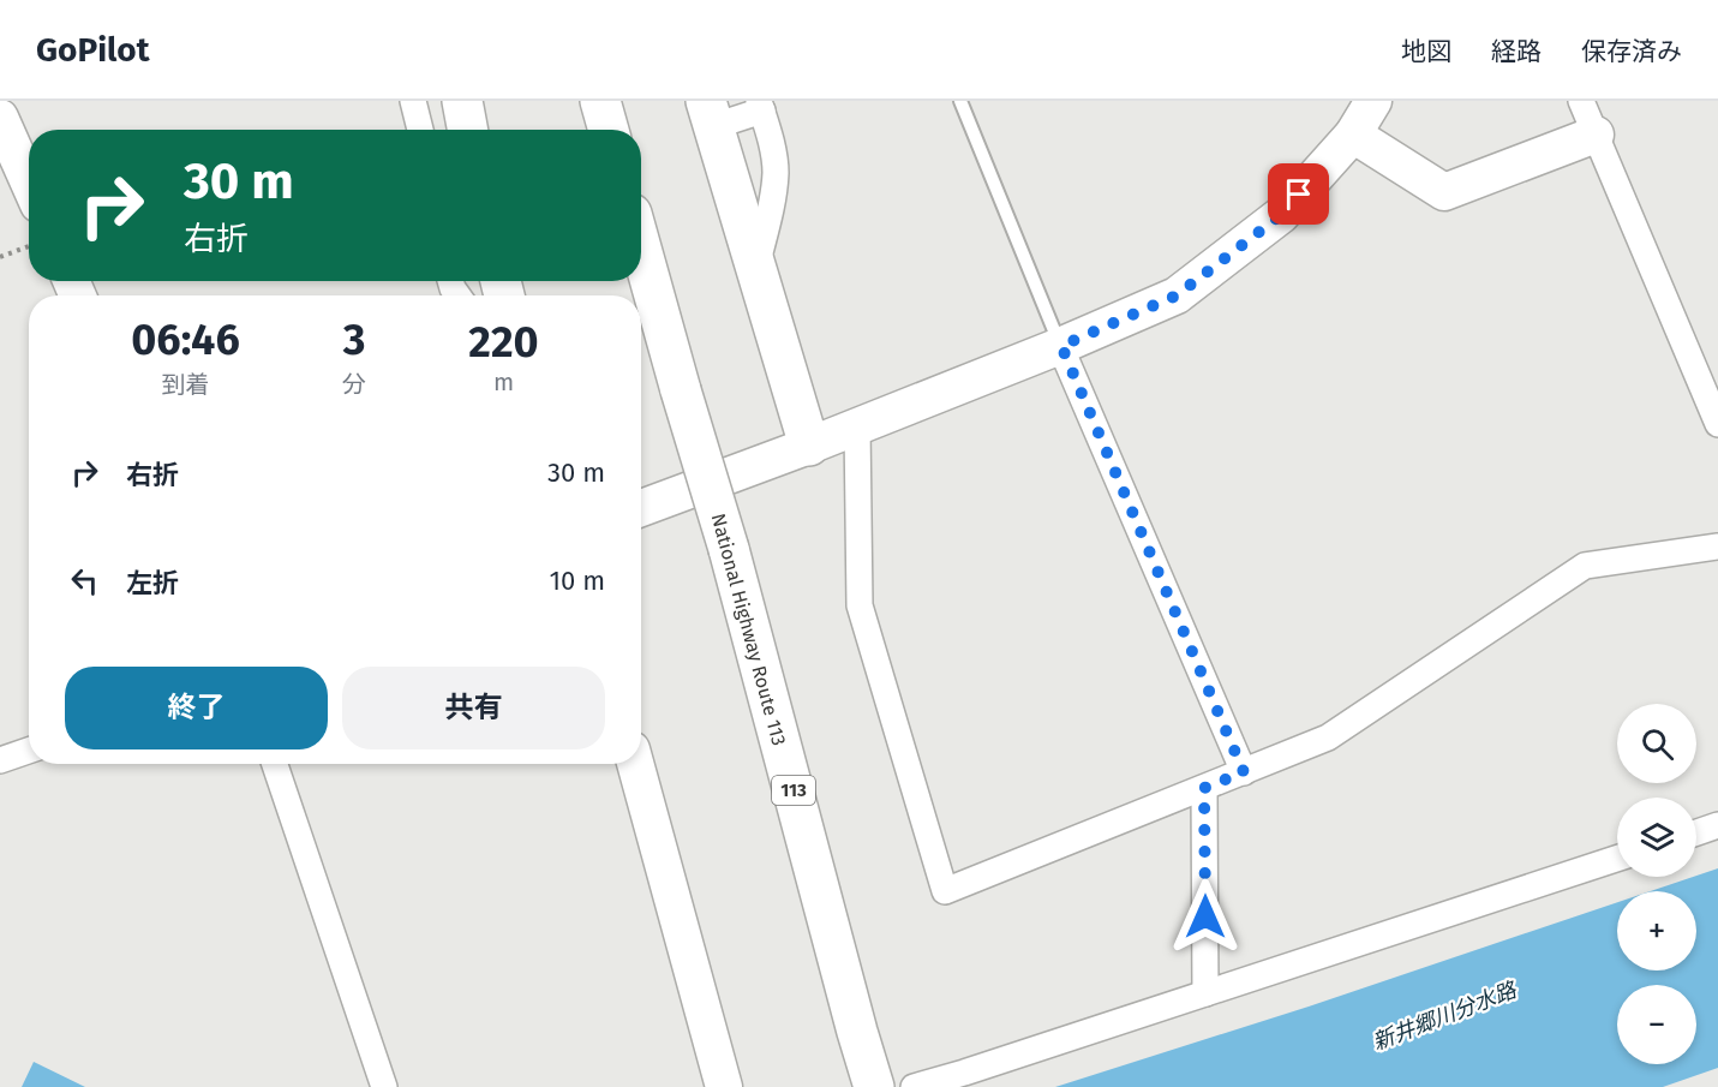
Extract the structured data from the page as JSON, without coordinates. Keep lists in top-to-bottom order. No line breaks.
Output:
{"streets":{"highway":["National Highway Route 113","113"]},"water":["新井郷川分水路"],"page":{"header":"GoPilot","nav":["地図","経路","保存済み"],"turn":["30 m","右折"],"eta":["06:46","到着","3","分","220","m"],"list":[{"name":"右折","value":"30 m"},{"name":"左折","value":"10 m"}],"buttons":["終了","共有"],"map_buttons":["+","−"]}}
